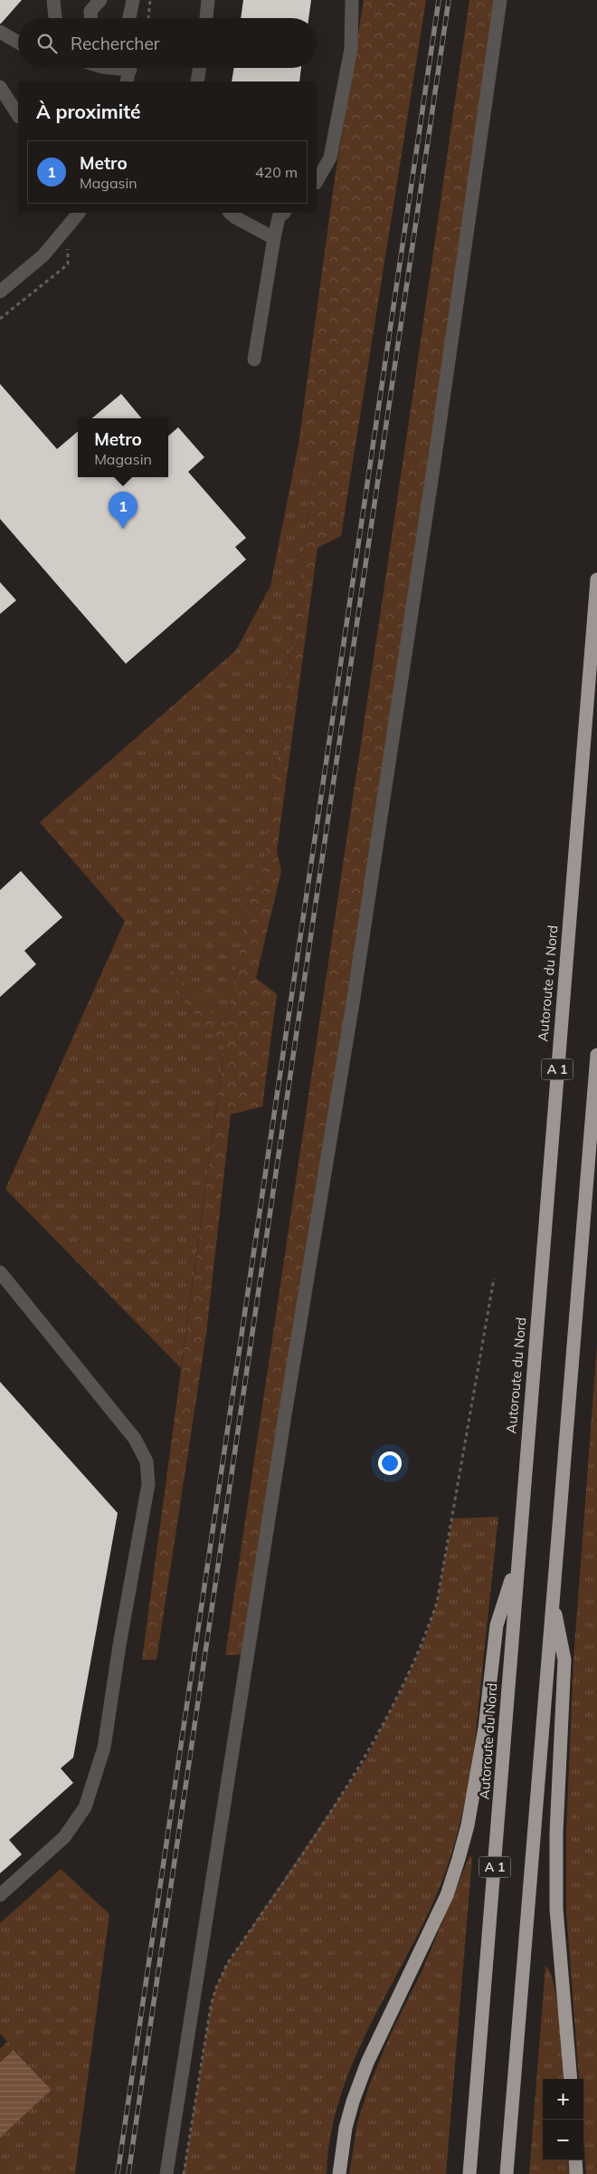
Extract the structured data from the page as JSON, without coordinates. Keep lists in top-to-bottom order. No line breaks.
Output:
{"streets":{"highway":["Autoroute du Nord","A 1"]},"page":{"search":"Rechercher","heading":"À proximité","list":[{"mark":"1","name":"Metro","note":"Magasin","value":"420 m"}],"popup":["Metro","Magasin"],"pins":"1","map_buttons":["+","−"]}}
